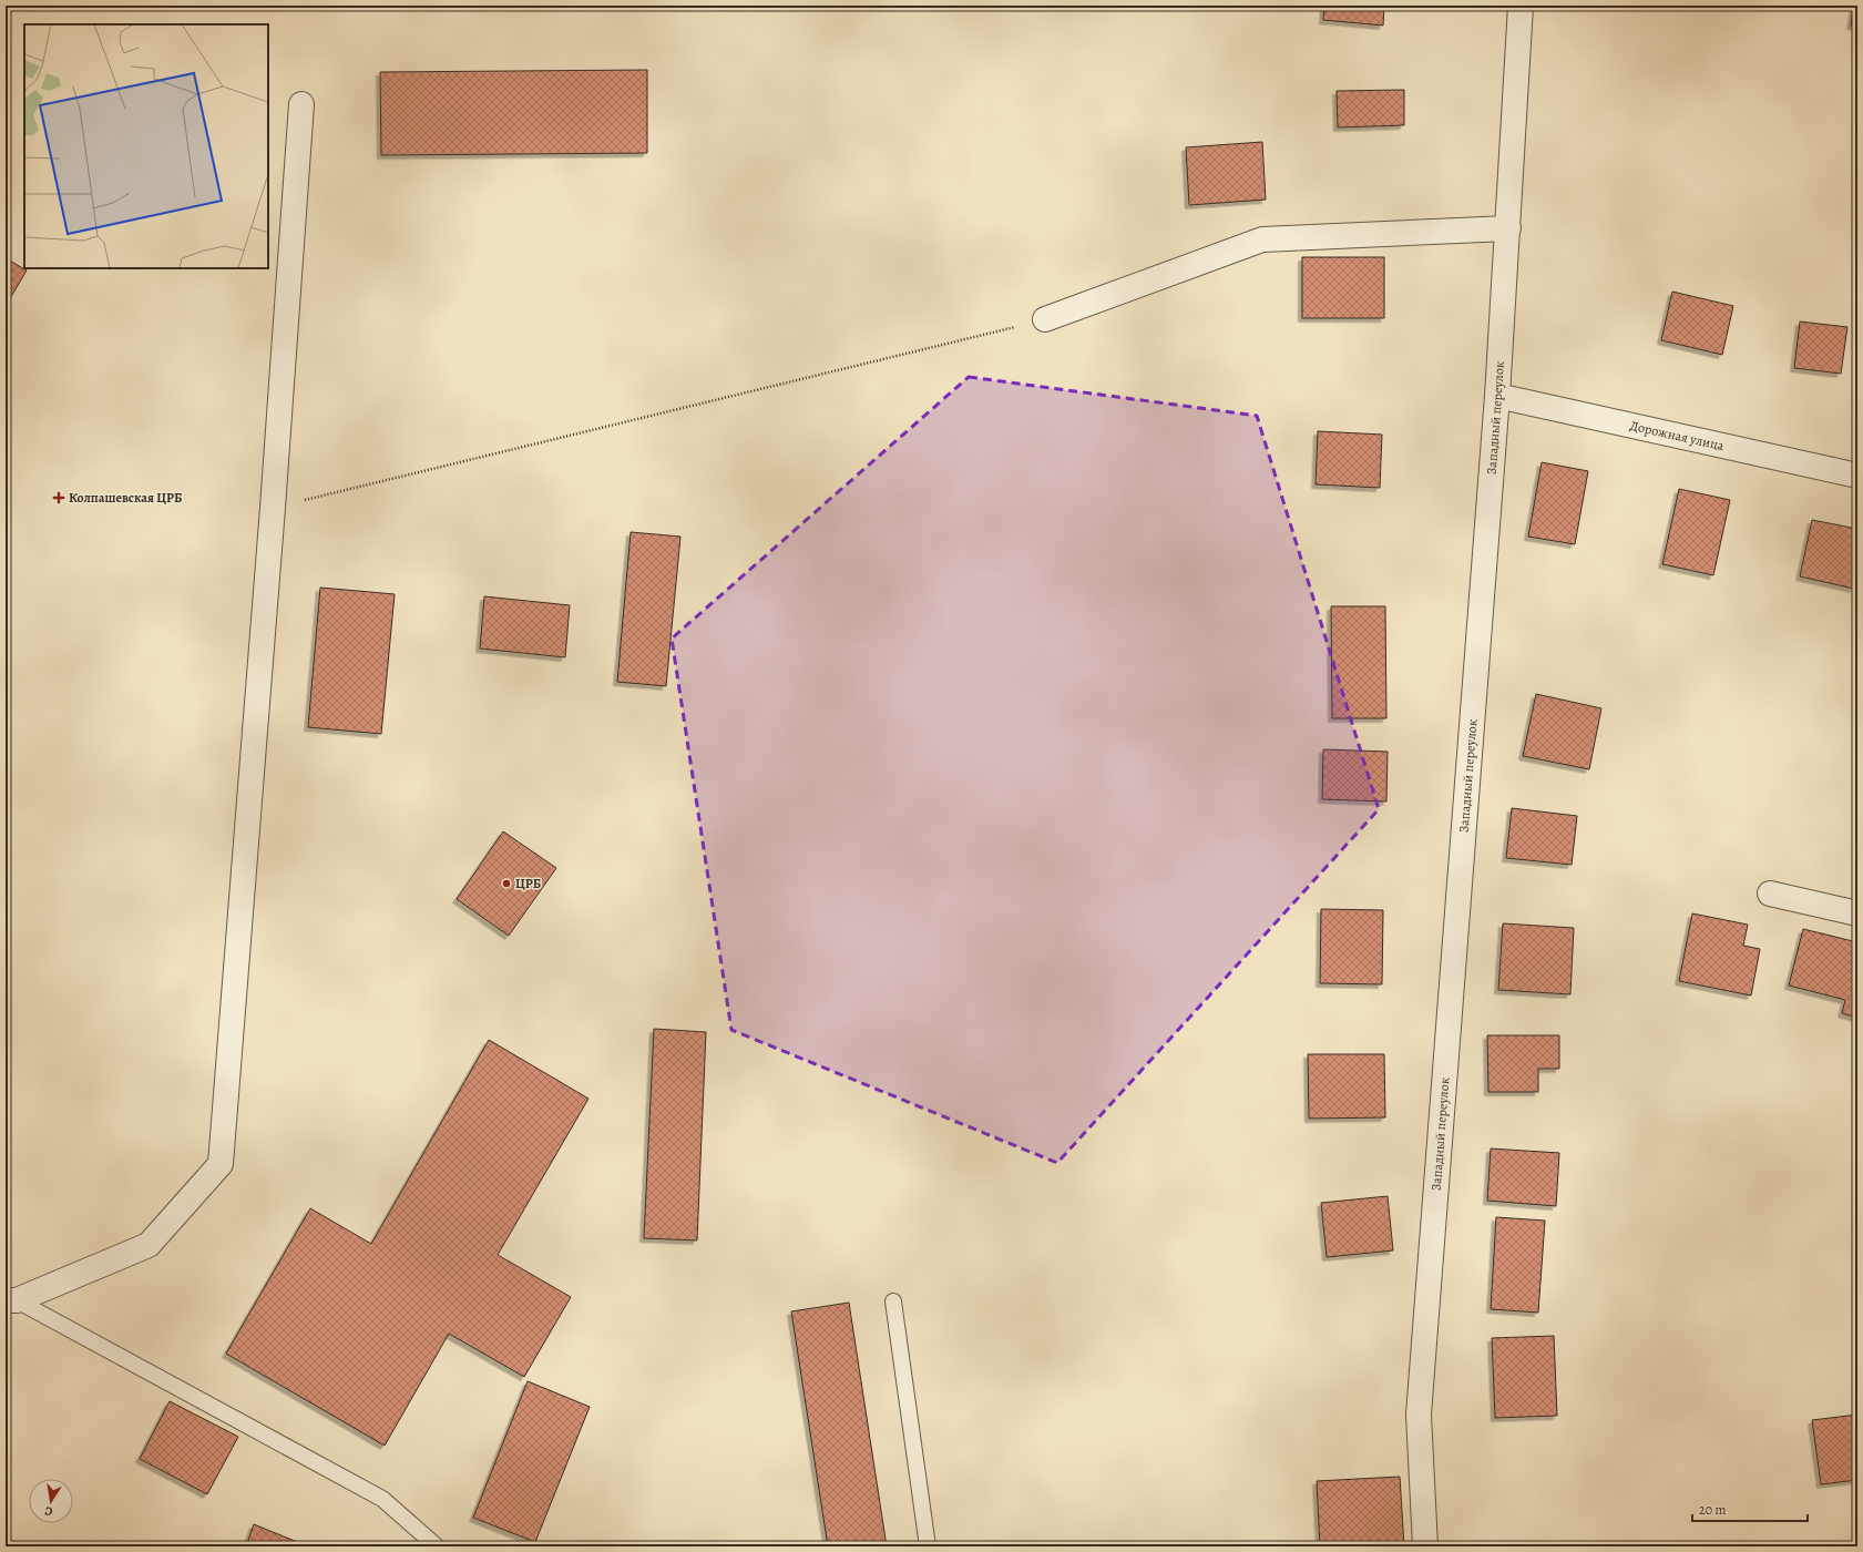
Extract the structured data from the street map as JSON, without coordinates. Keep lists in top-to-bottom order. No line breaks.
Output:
{"streets":{"street":["Западный переулок","Дорожная улица"]},"crossings":[["Западный переулок","Дорожная улица"]],"places":{"health":["Колпашевская ЦРБ"],"other":["ЦРБ"]},"scale_bar":"20 m","north":"bottom"}
